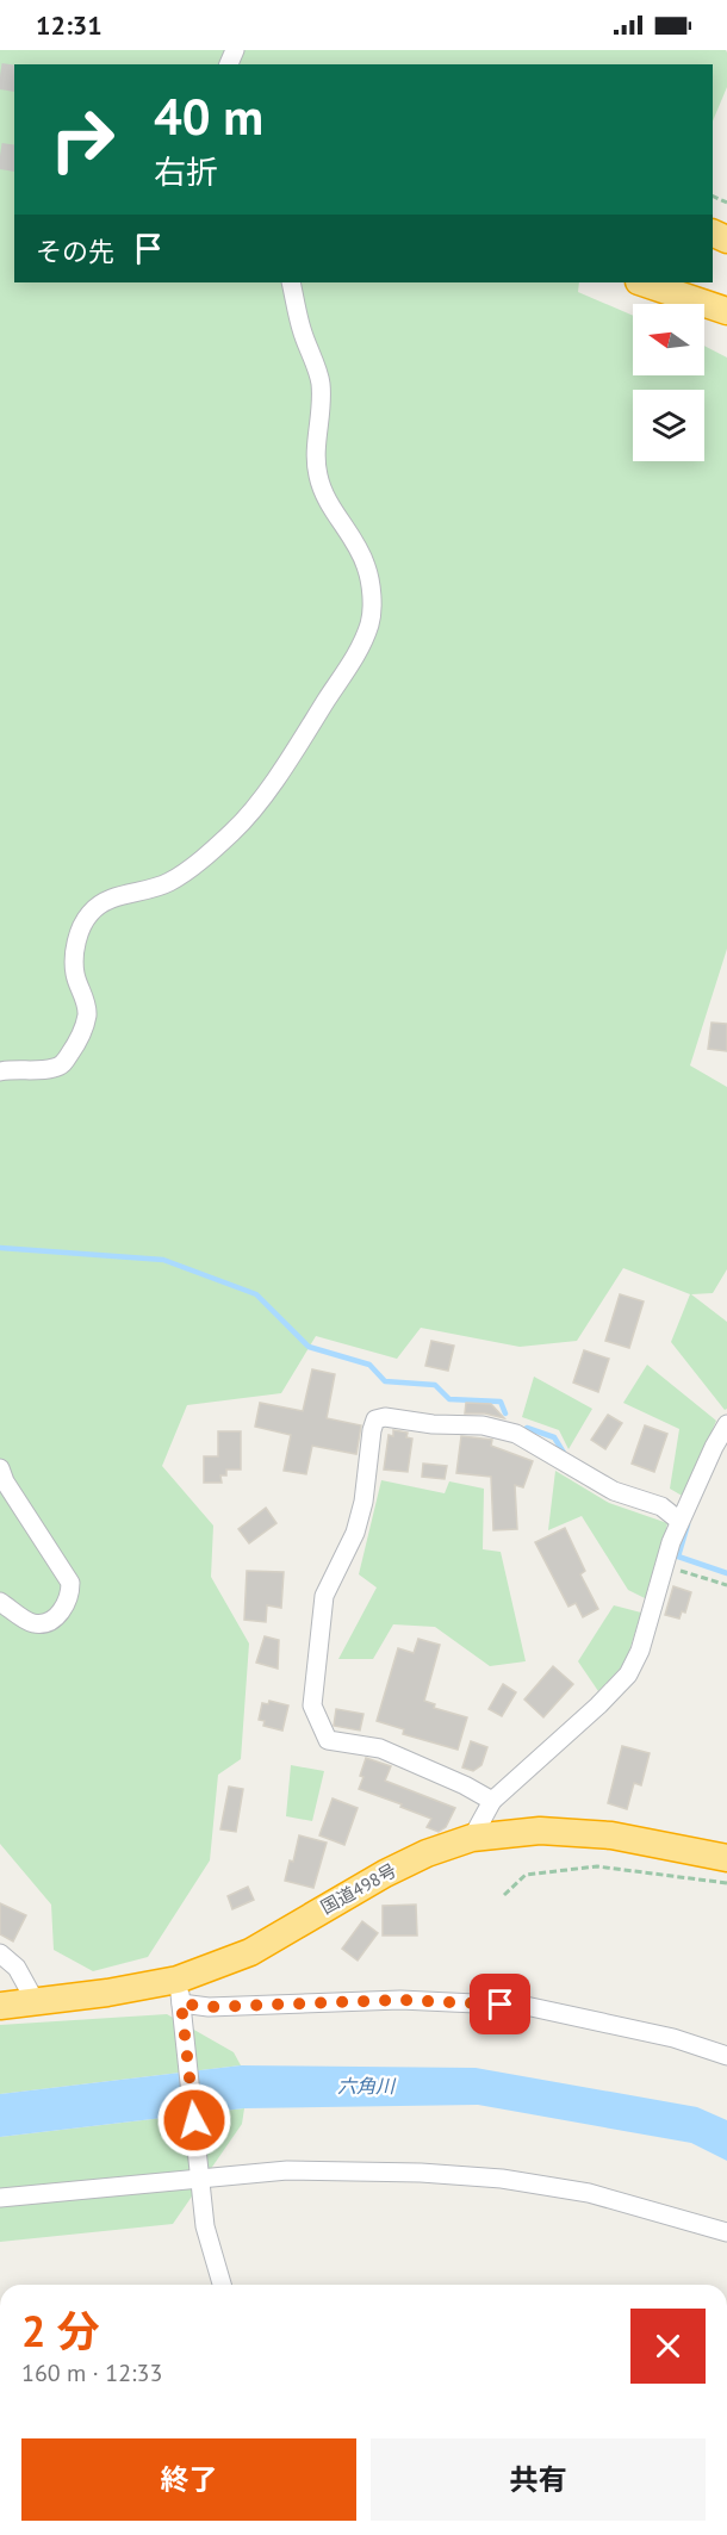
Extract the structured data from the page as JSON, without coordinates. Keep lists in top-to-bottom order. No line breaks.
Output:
{"streets":{"highway":["国道498号"]},"water":["六角川"],"north":"left","page":{"status":"12:31","turn":["40 m","右折"],"then":"その先","heading":["2 分","160 m · 12:33"],"buttons":["終了","共有"]}}
